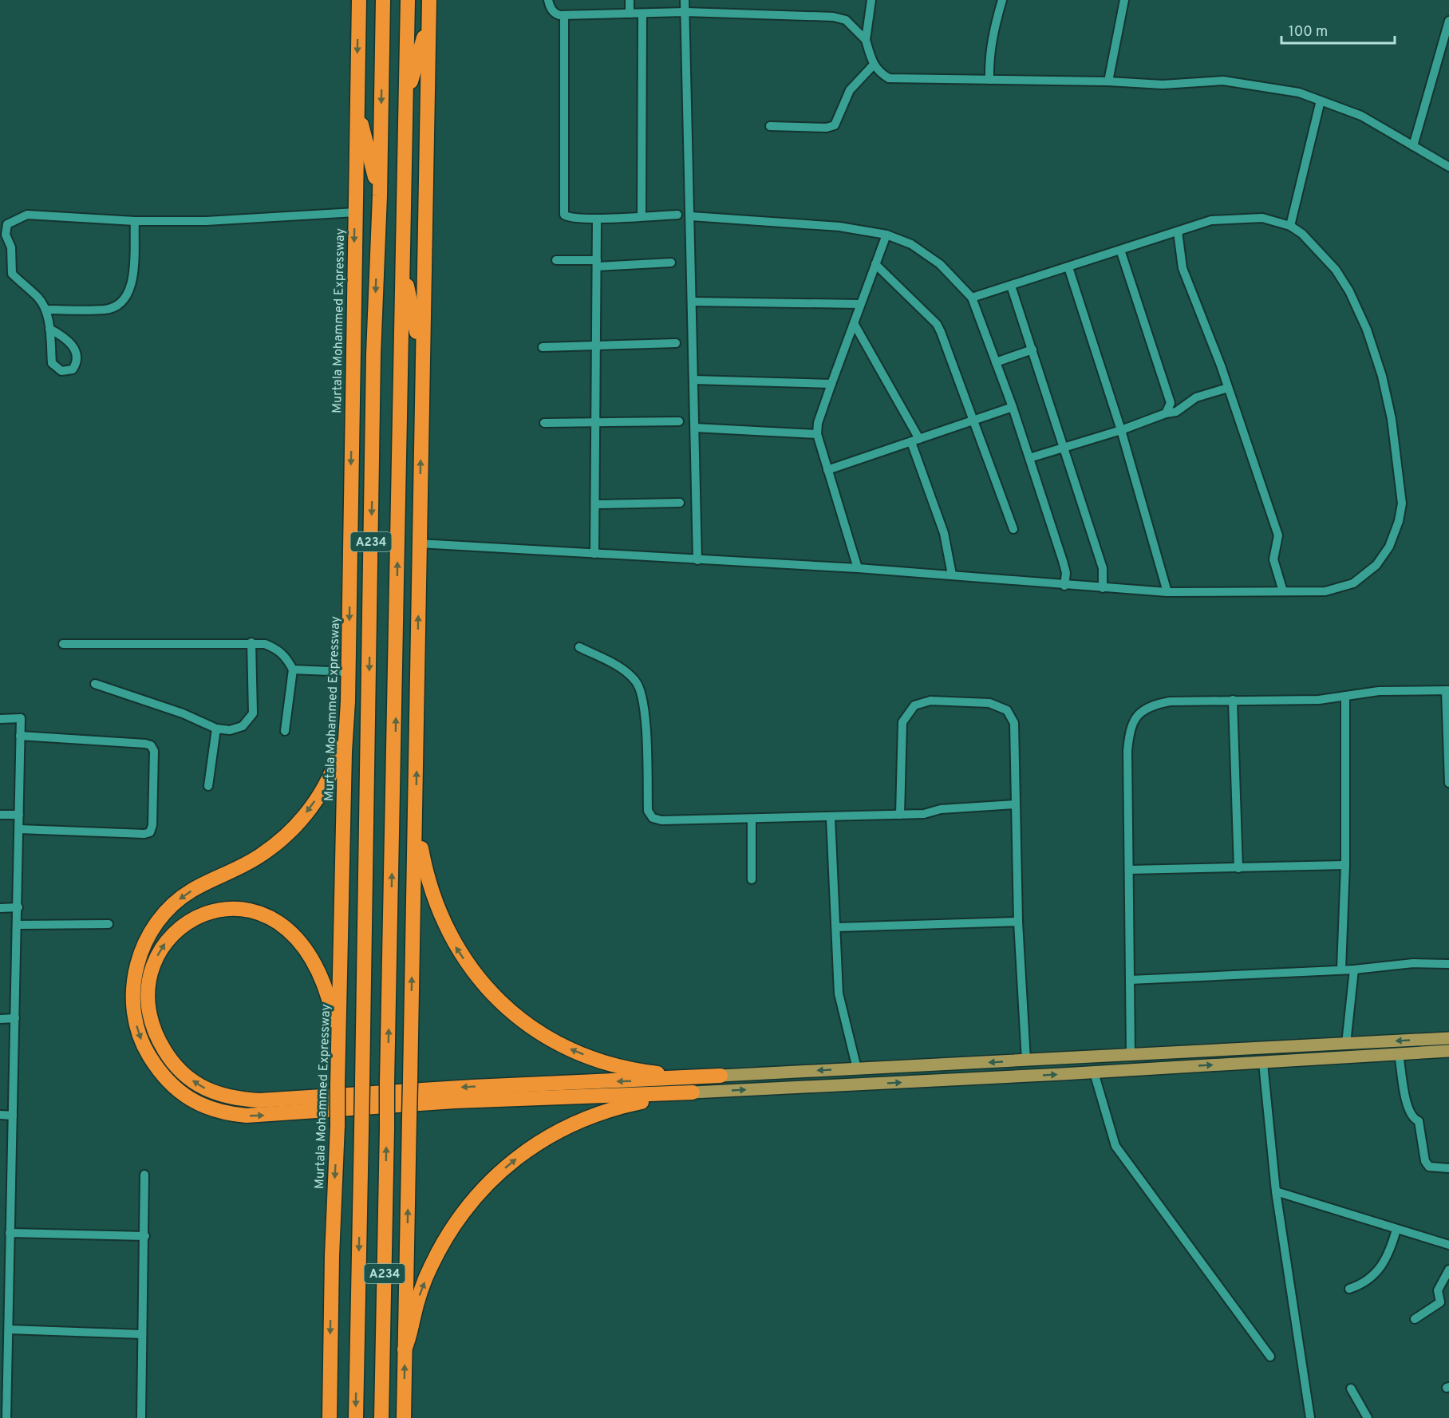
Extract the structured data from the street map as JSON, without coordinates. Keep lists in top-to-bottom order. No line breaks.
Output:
{"streets":{"highway":["Murtala Mohammed Expressway","A234"]},"scale_bar":"100 m"}
